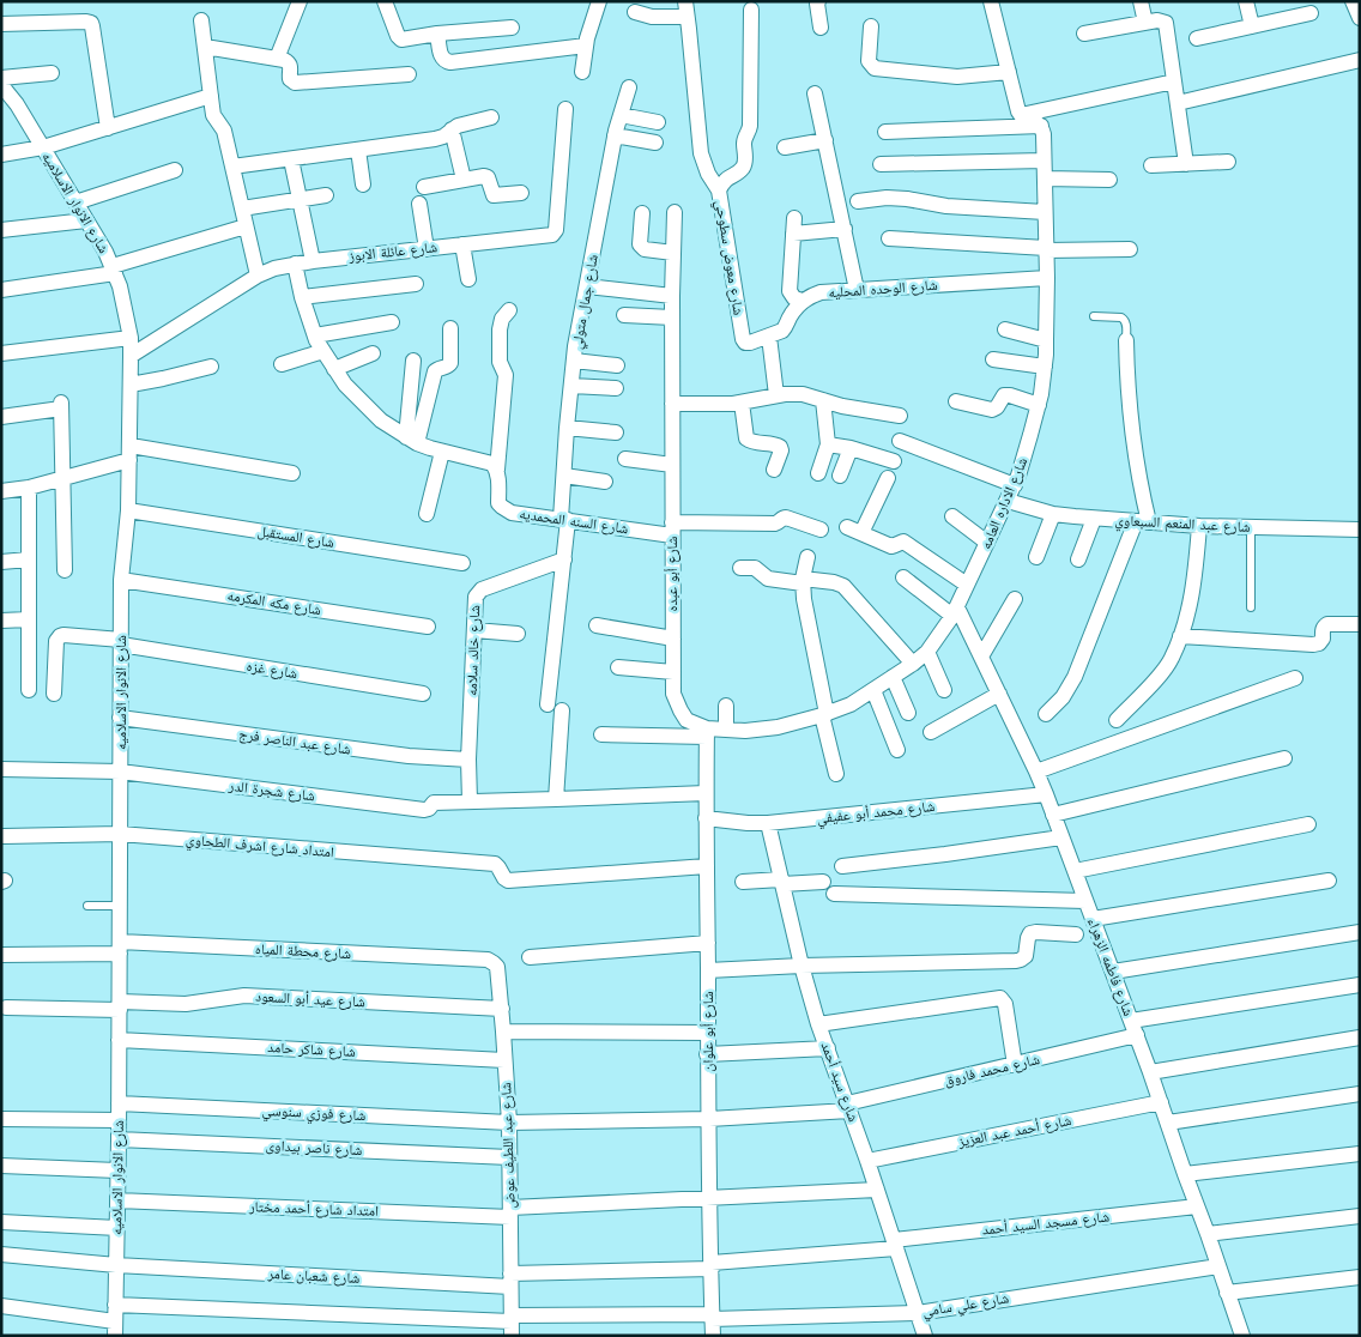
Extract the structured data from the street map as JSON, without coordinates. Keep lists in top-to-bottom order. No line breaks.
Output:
{"streets":{"street":["شارع الانوار الاسلاميه","شارع عائلة الابوز","شارع معوض سطوحي","شارع الوحده المحليه","شارع جمال متولي","شارع الاداره العامه","شارع السنه المحمديه","شارع عبد المنعم السبعاوي","شارع المستقبل","شارع أبو عبده","شارع مكه المكرمه","شارع خالد سلامه","شارع غزه","شارع عبد الناصر فرج","شارع شجرة الدر","شارع محمد أبو عفيفي","امتداد شارع اشرف الطحاوي","شارع محطة المياه","شارع فاطمه الزهراء","شارع عيد أبو السعود","شارع أبو علوان","شارع شاكر حامد","شارع محمد فاروق","شارع سيد أحمد","شارع فوزي سنوسي","شارع أحمد عبد العزيز","شارع عبد اللطيف عوض","شارع ناصر بيداوى","امتداد شارع أحمد مختار","شارع مسجد السيد أحمد","شارع شعبان عامر","شارع علي سامي"]},"crossings":[["شارع الانوار الاسلاميه","شارع عائلة الابوز"],["شارع الانوار الاسلاميه","شارع المستقبل"],["شارع الانوار الاسلاميه","شارع مكه المكرمه"],["شارع الانوار الاسلاميه","شارع غزه"],["شارع الانوار الاسلاميه","شارع عبد الناصر فرج"],["شارع الانوار الاسلاميه","شارع شجرة الدر"],["شارع الانوار الاسلاميه","امتداد شارع اشرف الطحاوي"],["شارع الانوار الاسلاميه","شارع محطة المياه"],["شارع الانوار الاسلاميه","شارع عيد أبو السعود"],["شارع الانوار الاسلاميه","شارع شاكر حامد"],["شارع الانوار الاسلاميه","شارع فوزي سنوسي"],["شارع الانوار الاسلاميه","شارع ناصر بيداوى"],["شارع الانوار الاسلاميه","امتداد شارع أحمد مختار"],["شارع الانوار الاسلاميه","شارع شعبان عامر"],["شارع الانوار الاسلاميه","شارع علي سامي"],["شارع الوحده المحليه","شارع الاداره العامه"],["شارع جمال متولي","شارع السنه المحمديه"],["شارع جمال متولي","شارع خالد سلامه"],["شارع الاداره العامه","شارع عبد المنعم السبعاوي"],["شارع الاداره العامه","شارع أبو عبده"],["شارع الاداره العامه","شارع فاطمه الزهراء"],["شارع الاداره العامه","شارع أبو علوان"],["شارع السنه المحمديه","شارع أبو عبده"],["شارع أبو عبده","شارع أبو علوان"],["شارع خالد سلامه","شارع عبد الناصر فرج"],["شارع خالد سلامه","شارع شجرة الدر"],["شارع محمد أبو عفيفي","شارع فاطمه الزهراء"],["شارع محمد أبو عفيفي","شارع أبو علوان"],["شارع محمد أبو عفيفي","شارع سيد أحمد"],["امتداد شارع اشرف الطحاوي","شارع أبو علوان"],["شارع محطة المياه","شارع عبد اللطيف عوض"],["شارع فاطمه الزهراء","شارع محمد فاروق"],["شارع فاطمه الزهراء","شارع أحمد عبد العزيز"],["شارع فاطمه الزهراء","شارع مسجد السيد أحمد"],["شارع فاطمه الزهراء","شارع علي سامي"],["شارع عيد أبو السعود","شارع عبد اللطيف عوض"],["شارع أبو علوان","شارع محمد فاروق"],["شارع أبو علوان","شارع فوزي سنوسي"],["شارع أبو علوان","امتداد شارع أحمد مختار"],["شارع أبو علوان","شارع مسجد السيد أحمد"],["شارع أبو علوان","شارع شعبان عامر"],["شارع أبو علوان","شارع علي سامي"],["شارع شاكر حامد","شارع عبد اللطيف عوض"],["شارع محمد فاروق","شارع سيد أحمد"],["شارع محمد فاروق","شارع فوزي سنوسي"],["شارع سيد أحمد","شارع أحمد عبد العزيز"],["شارع سيد أحمد","امتداد شارع أحمد مختار"],["شارع سيد أحمد","شارع مسجد السيد أحمد"],["شارع سيد أحمد","شارع علي سامي"],["شارع فوزي سنوسي","شارع عبد اللطيف عوض"],["شارع عبد اللطيف عوض","شارع ناصر بيداوى"],["شارع عبد اللطيف عوض","امتداد شارع أحمد مختار"],["شارع عبد اللطيف عوض","شارع شعبان عامر"],["شارع عبد اللطيف عوض","شارع علي سامي"],["شارع مسجد السيد أحمد","شارع شعبان عامر"]]}
